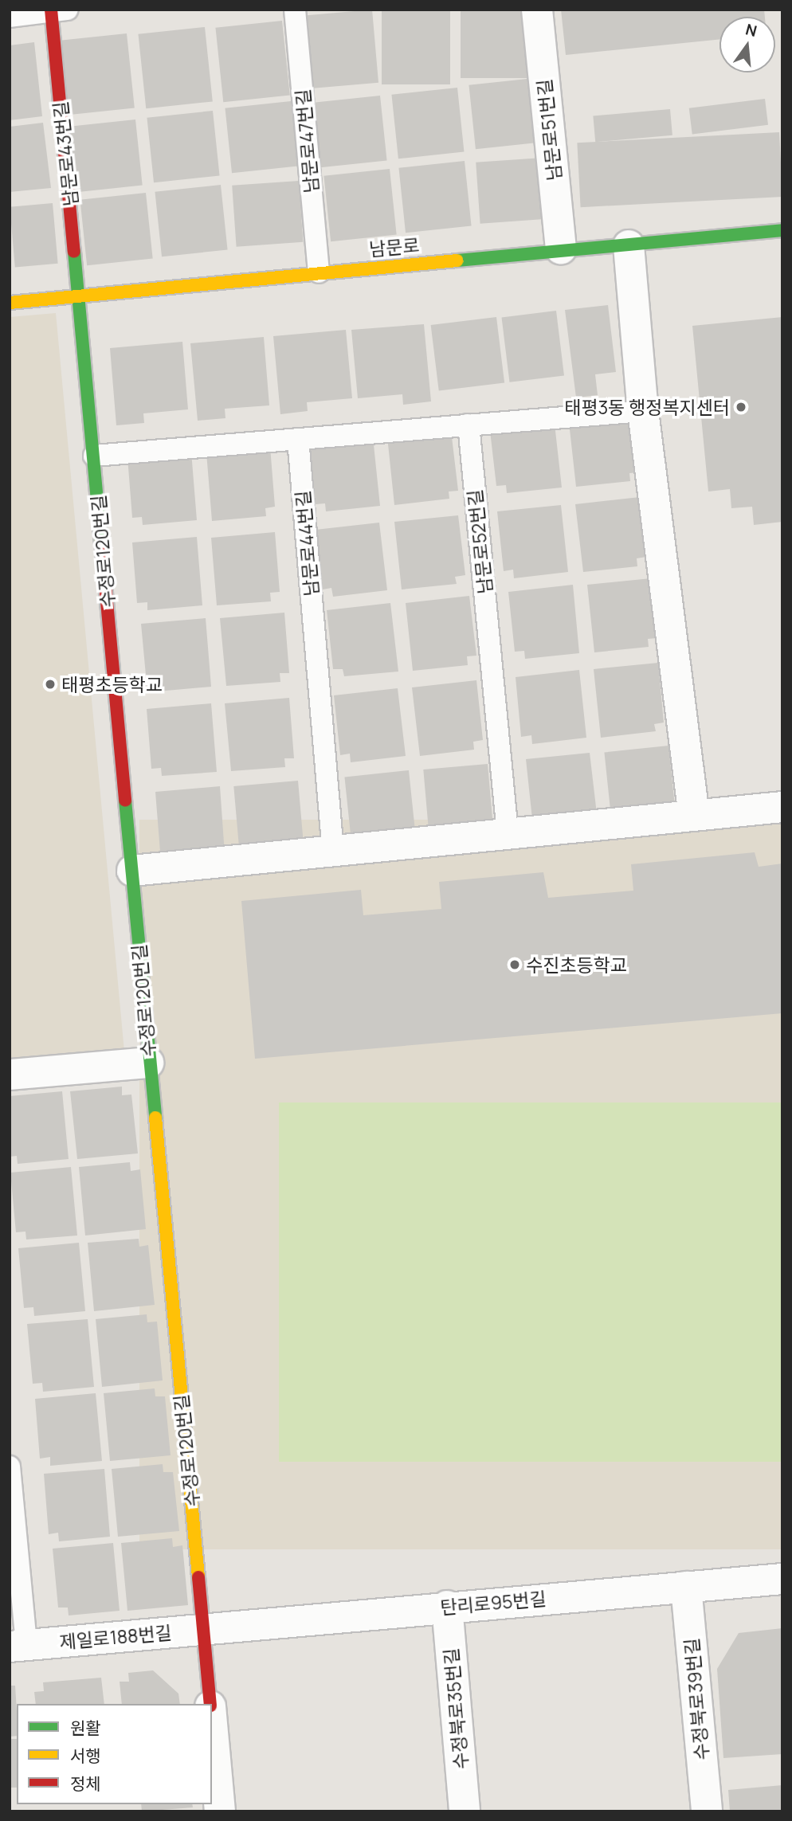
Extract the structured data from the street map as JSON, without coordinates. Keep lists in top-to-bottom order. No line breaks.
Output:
{"streets":{"street":["남문로51번길","남문로43번길","남문로","수정로120번길","탄리로95번길","제일로188번길","수정북로39번길","수정북로35번길"],"lane":["남문로47번길","남문로52번길","남문로44번길"]},"crossings":[["남문로51번길","남문로"],["남문로47번길","남문로"],["남문로43번길","남문로"],["남문로43번길","수정로120번길"],["남문로","수정로120번길"],["수정로120번길","탄리로95번길"],["수정로120번길","제일로188번길"],["탄리로95번길","제일로188번길"],["탄리로95번길","수정북로39번길"],["탄리로95번길","수정북로35번길"]],"places":["태평3동 행정복지센터","태평초등학교","수진초등학교"],"legend":["원활","서행","정체"],"north":"top"}
